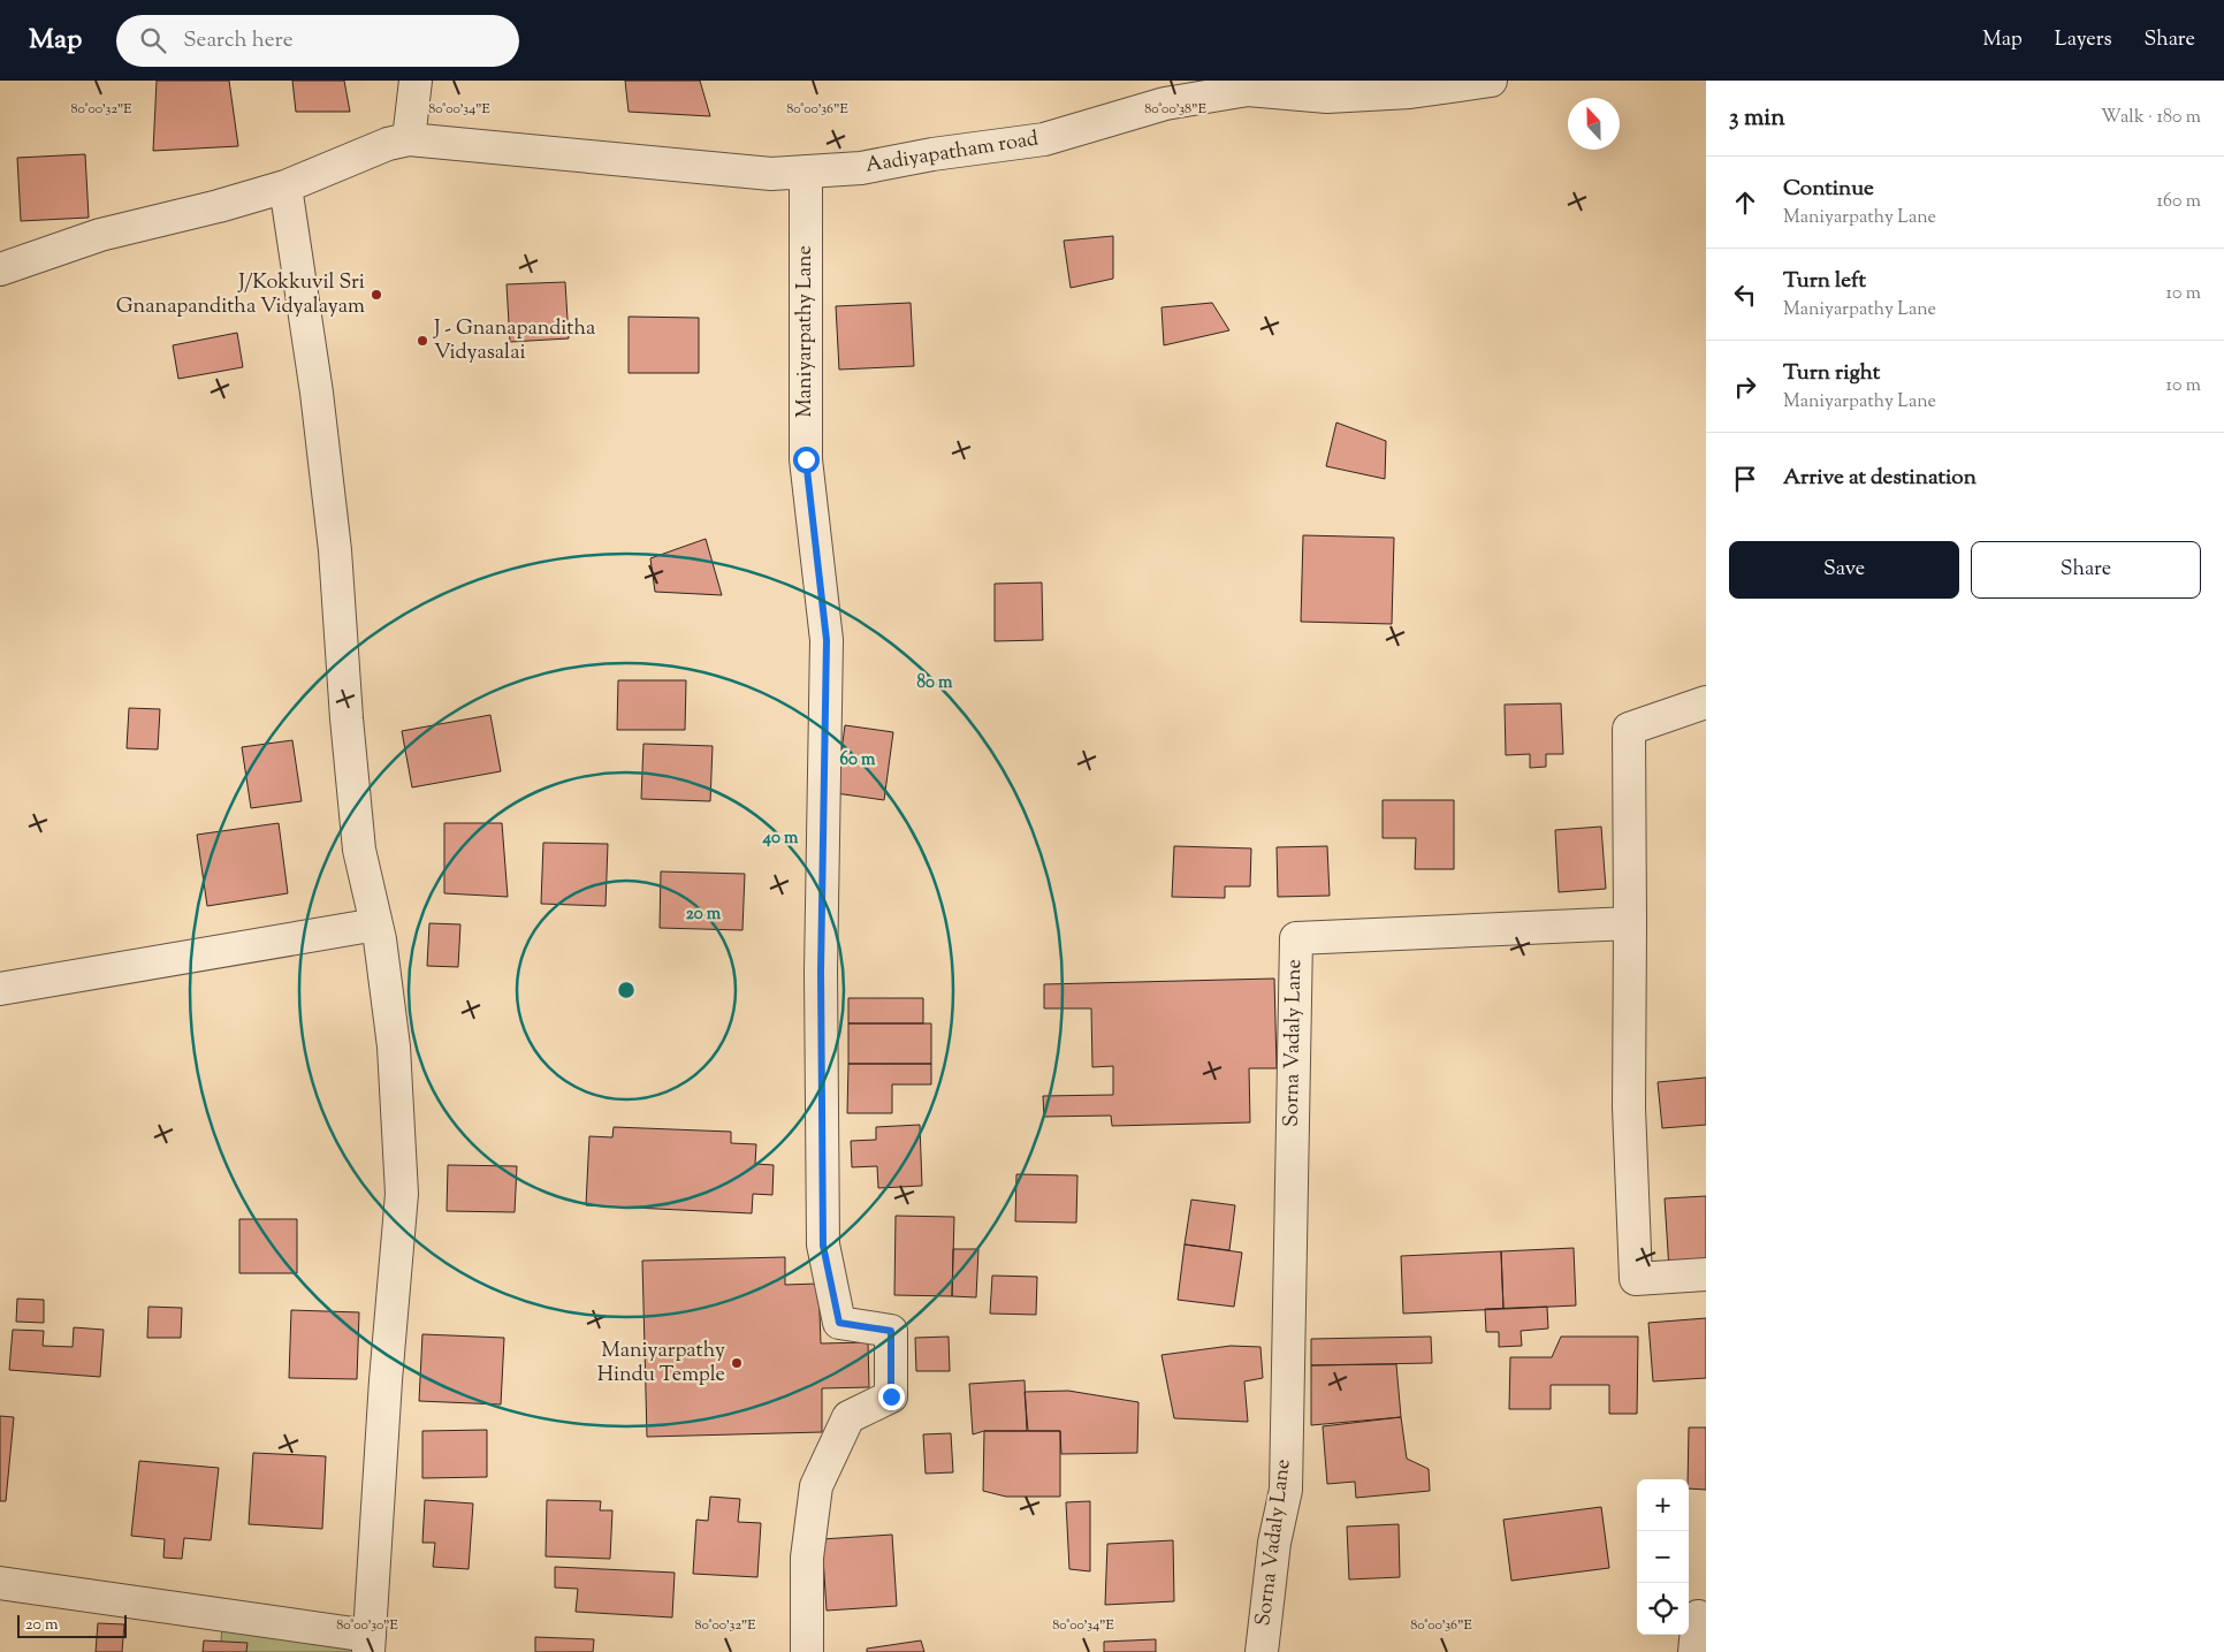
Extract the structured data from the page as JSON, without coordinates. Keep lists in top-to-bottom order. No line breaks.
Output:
{"streets":{"street":["Aadiyapatham road","Maniyarpathy Lane","Sorna Vadaly Lane"]},"crossings":[["Aadiyapatham road","Maniyarpathy Lane"]],"places":["J/Kokkuvil Sri Gnanapanditha Vidyalayam","J - Gnanapanditha Vidyasalai","Maniyarpathy Hindu Temple"],"scale_bar":"20 m","north":"top","page":{"header":"Map","search":"Search here","nav":["Map","Layers","Share"],"heading":["3 min","Walk · 180 m"],"list":[["Continue","Maniyarpathy Lane","160 m"],["Turn left","Maniyarpathy Lane","10 m"],["Turn right","Maniyarpathy Lane","10 m"],"Arrive at destination"],"buttons":["Save","Share"],"map_buttons":["+","−"],"scale":"20 m"},"coordinates":["80°00'32\"E","80°00'34\"E","80°00'38\"E","80°00'36\"E","80°00'30\"E"],"rings":["80 m","60 m","40 m","20 m"]}
